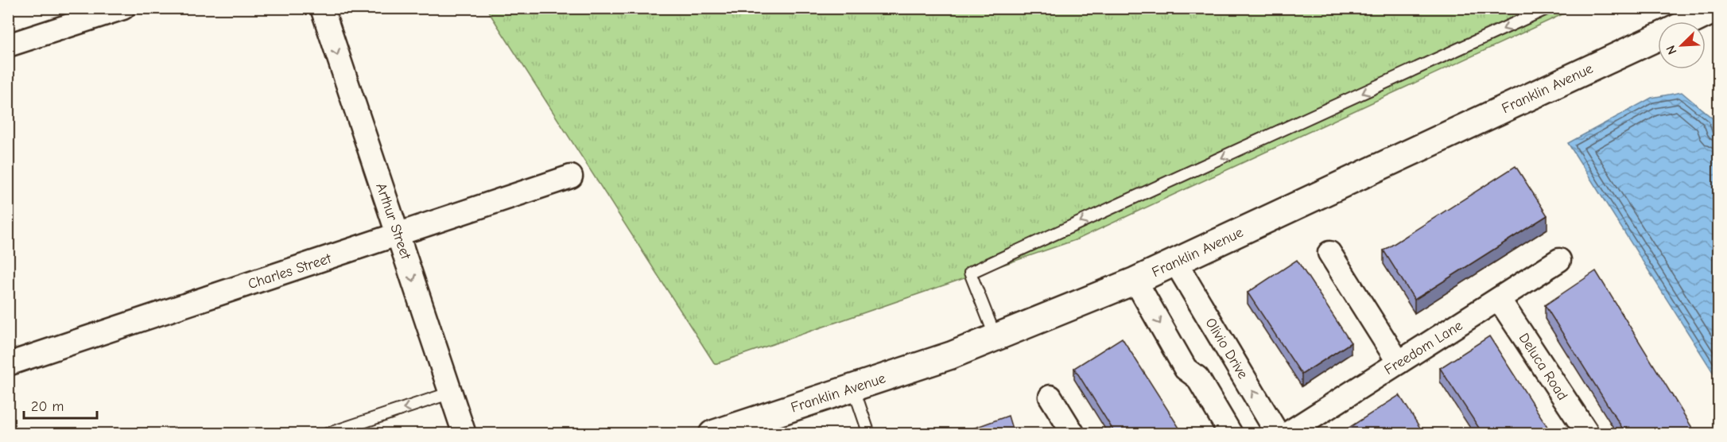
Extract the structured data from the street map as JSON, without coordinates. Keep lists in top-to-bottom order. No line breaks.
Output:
{"streets":{"main road":["Franklin Avenue"],"street":["Arthur Street","Charles Street","Freedom Lane","Olivio Drive","Deluca Road"]},"crossings":[["Franklin Avenue","Olivio Drive"],["Arthur Street","Charles Street"],["Freedom Lane","Deluca Road"]],"one_way":["Arthur Street"],"scale_bar":"20 m","north":"bottom left"}
